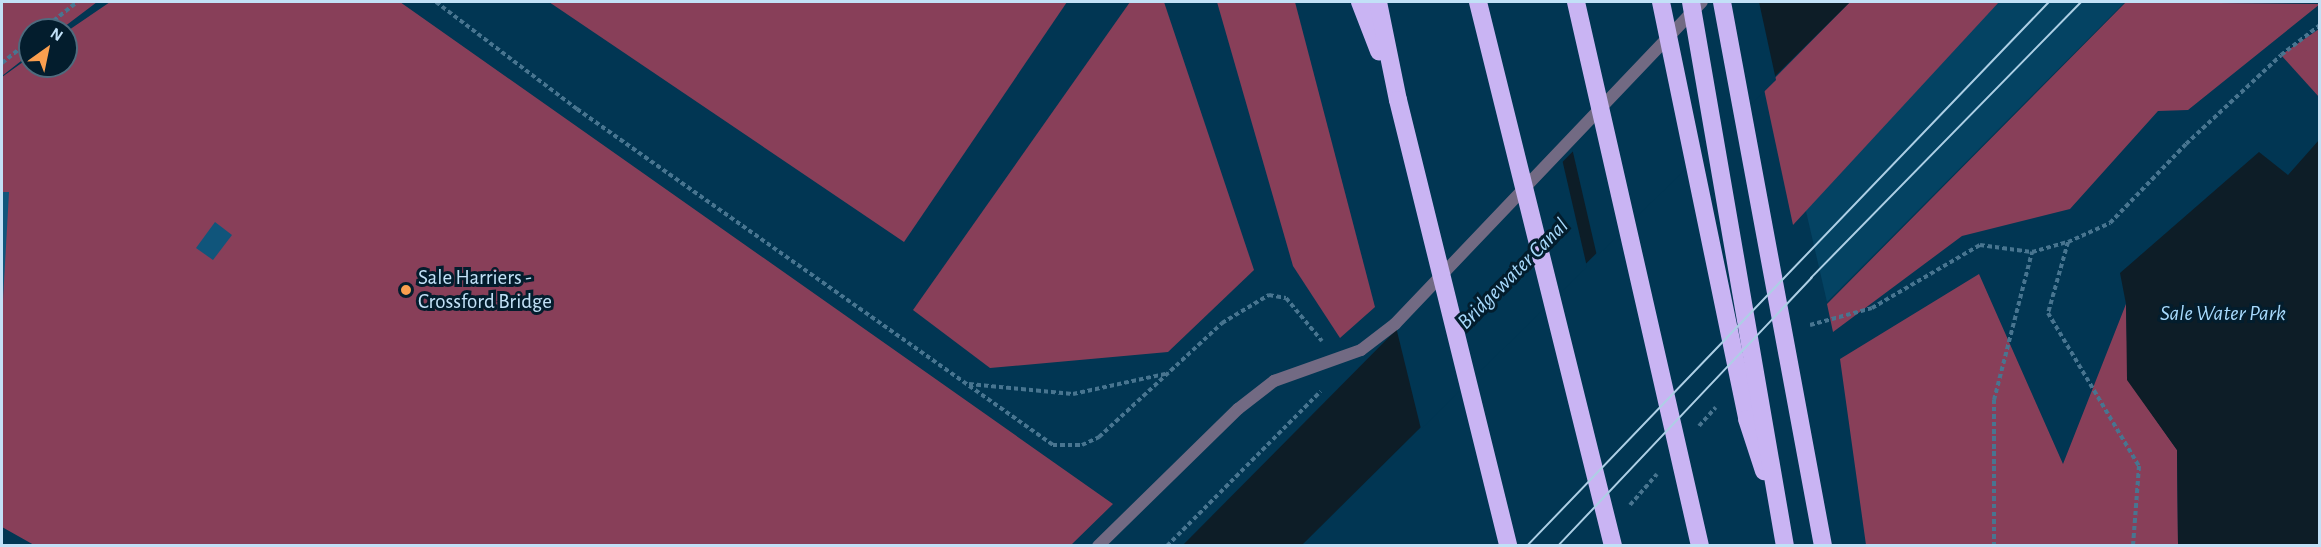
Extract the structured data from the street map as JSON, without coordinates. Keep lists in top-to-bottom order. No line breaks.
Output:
{"water":["Bridgewater Canal","Sale Water Park"],"places":["Sale Harriers - Crossford Bridge"],"north":"top right"}
